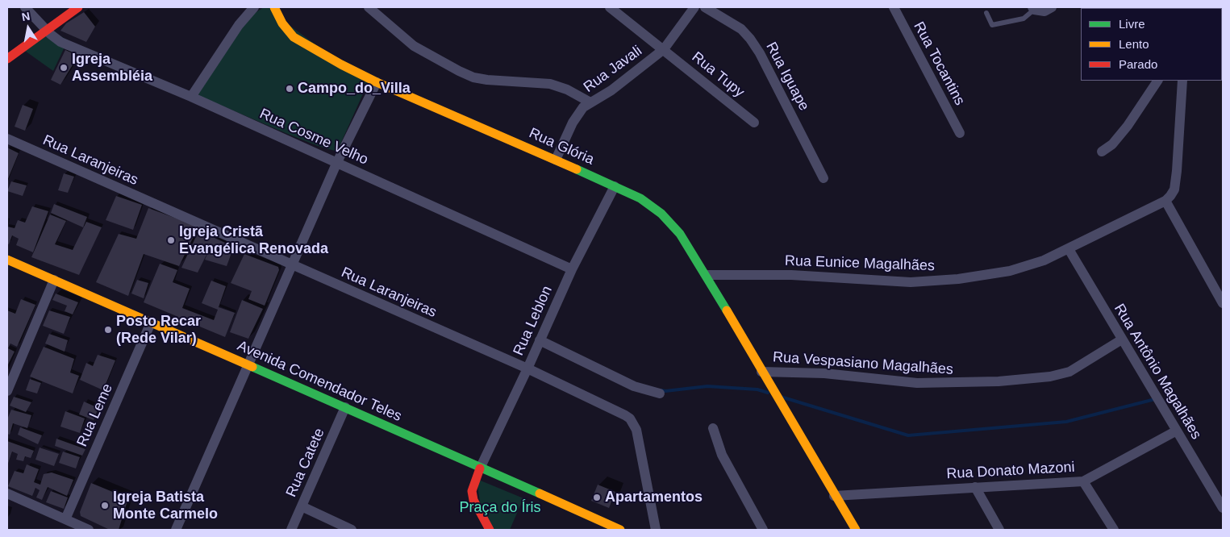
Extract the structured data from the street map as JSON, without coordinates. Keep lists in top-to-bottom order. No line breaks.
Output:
{"streets":{"street":["Rua Tocantins","Rua Javali","Rua Tupy","Rua Iguape","Rua Cosme Velho","Rua Glória","Rua Laranjeiras","Rua Eunice Magalhães","Rua Leblon","Rua Vespasiano Magalhães","Rua Antônio Magalhães","Avenida Comendador Teles","Rua Leme","Rua Catete","Rua Donato Mazoni"]},"crossings":[["Rua Javali","Rua Tupy"],["Rua Javali","Rua Glória"],["Rua Cosme Velho","Rua Leblon"],["Rua Glória","Rua Eunice Magalhães"],["Rua Glória","Rua Leblon"],["Rua Glória","Rua Vespasiano Magalhães"],["Rua Glória","Rua Donato Mazoni"],["Rua Laranjeiras","Rua Leblon"],["Rua Eunice Magalhães","Rua Antônio Magalhães"],["Rua Leblon","Avenida Comendador Teles"],["Rua Vespasiano Magalhães","Rua Antônio Magalhães"],["Rua Antônio Magalhães","Rua Donato Mazoni"],["Avenida Comendador Teles","Rua Leme"],["Avenida Comendador Teles","Rua Catete"]],"parks":["Praça do Íris"],"places":["Igreja Assembléia","Campo_do_Villa","Igreja Cristã Evangélica Renovada","Posto Recar (Rede Vilar)","Apartamentos","Igreja Batista Monte Carmelo"],"legend":["Livre","Lento","Parado"],"north":"top"}
